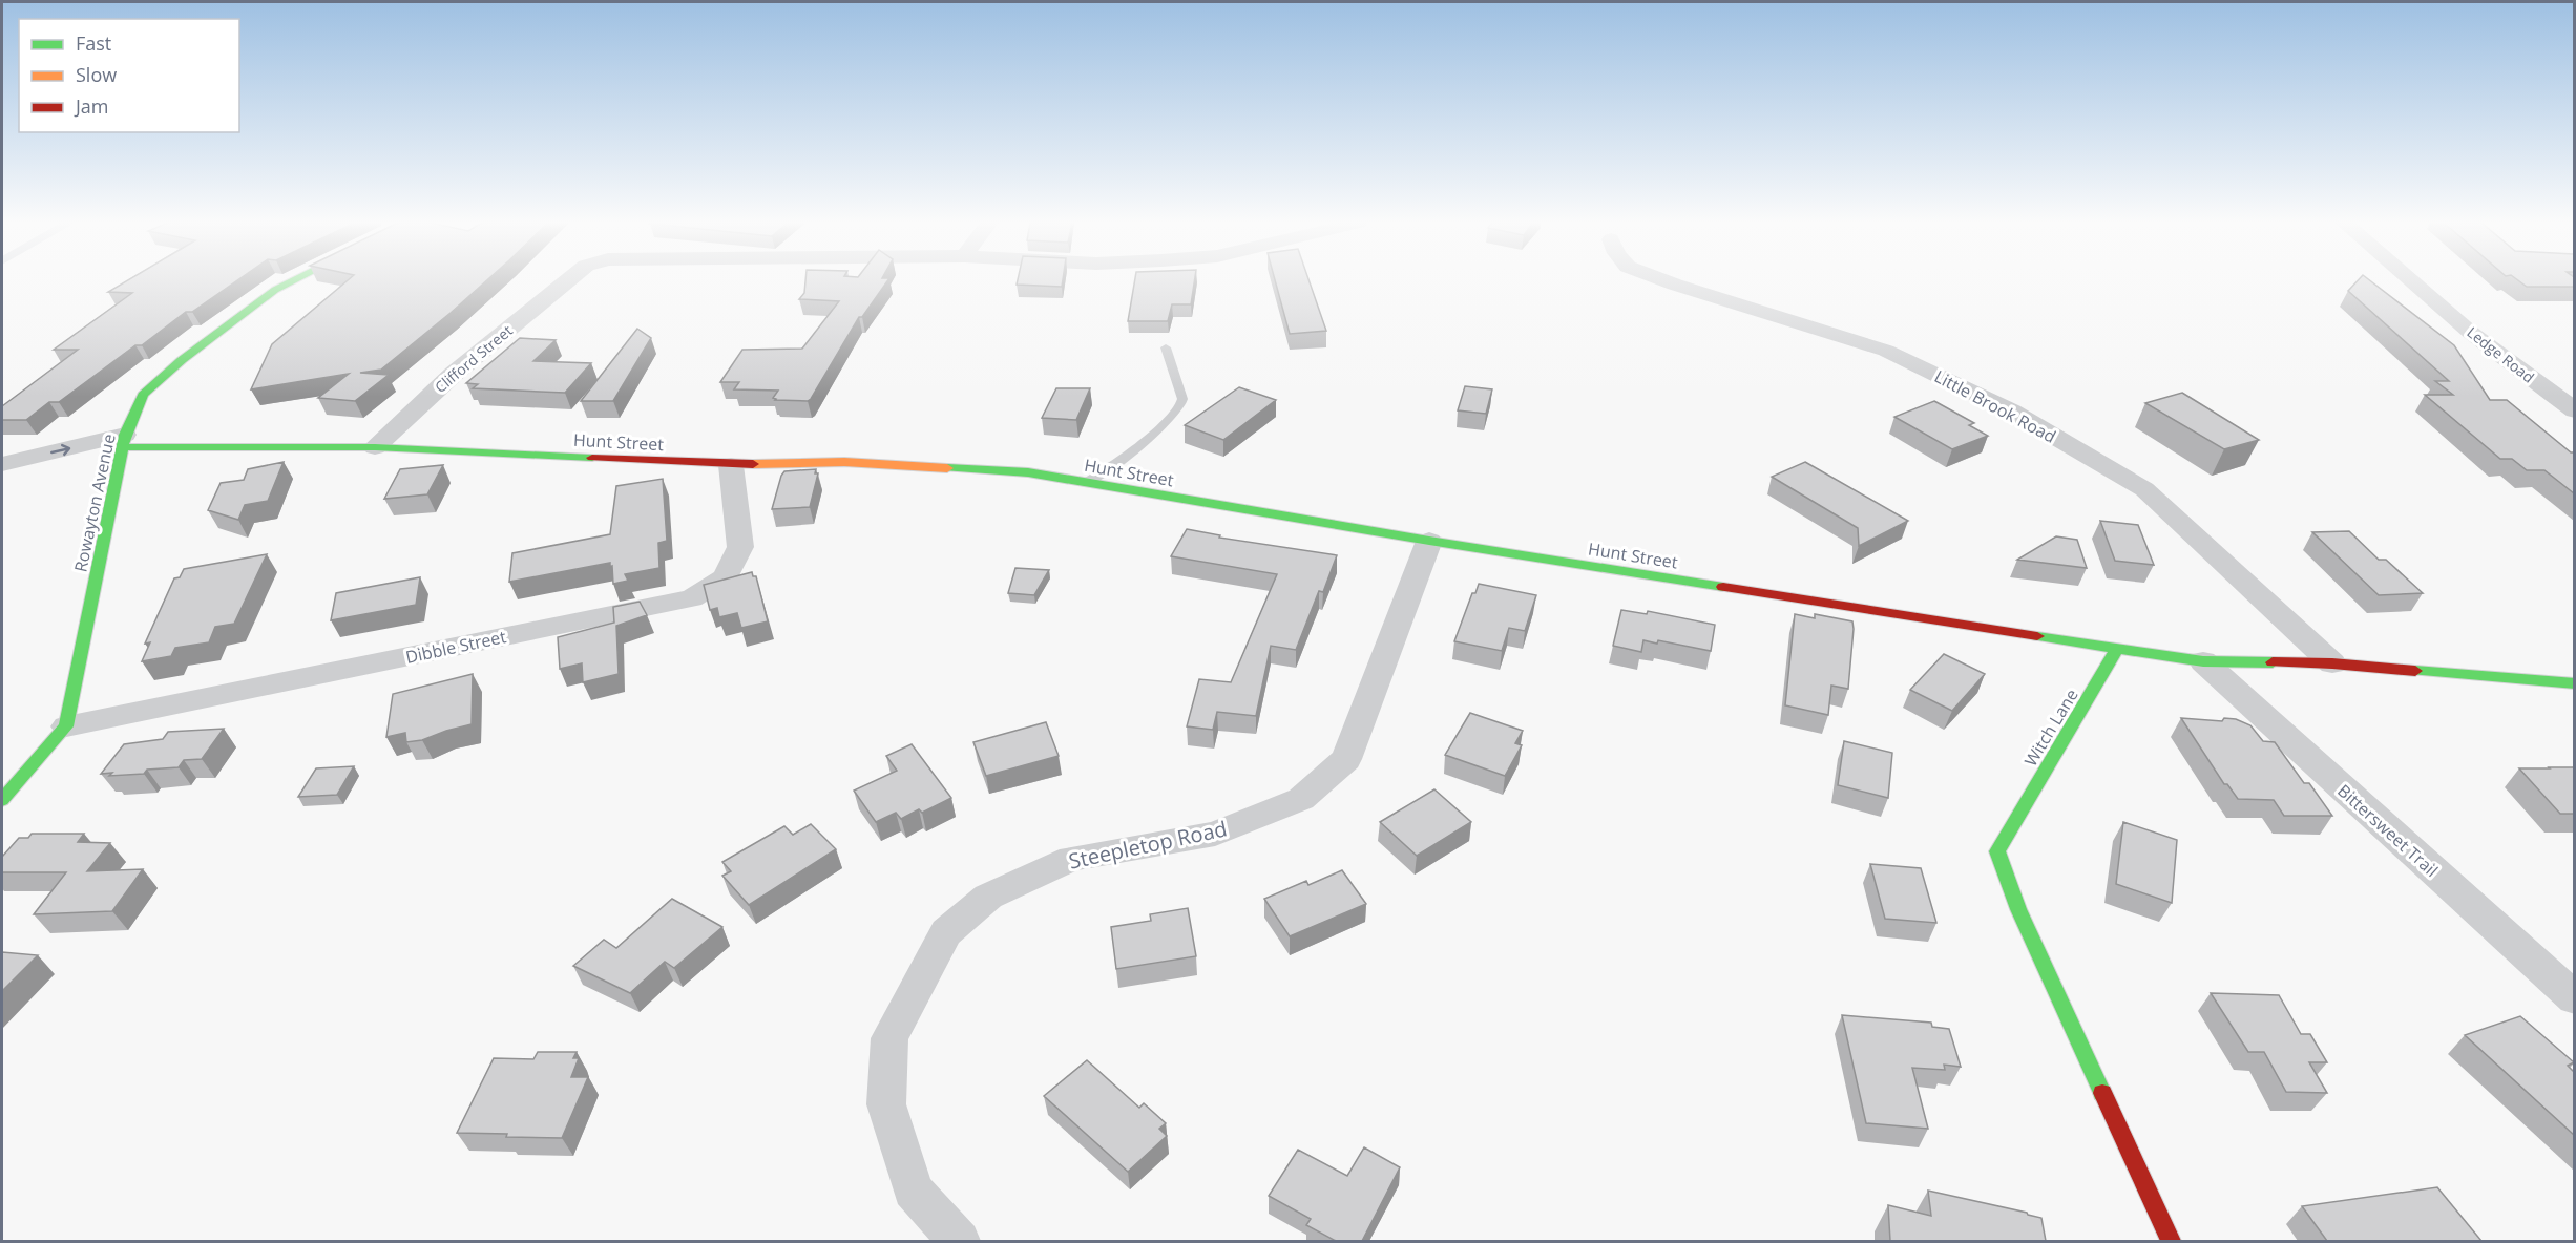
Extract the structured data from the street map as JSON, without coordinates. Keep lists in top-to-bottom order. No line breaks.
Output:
{"streets":{"street":["Ledge Road","Clifford Street","Little Brook Road","Hunt Street","Rowayton Avenue","Dibble Street","Witch Lane","Bittersweet Trail","Steepletop Road"]},"crossings":[["Clifford Street","Hunt Street"],["Hunt Street","Rowayton Avenue"],["Hunt Street","Dibble Street"],["Hunt Street","Witch Lane"],["Hunt Street","Steepletop Road"],["Rowayton Avenue","Dibble Street"]],"legend":["Fast","Slow","Jam"]}
